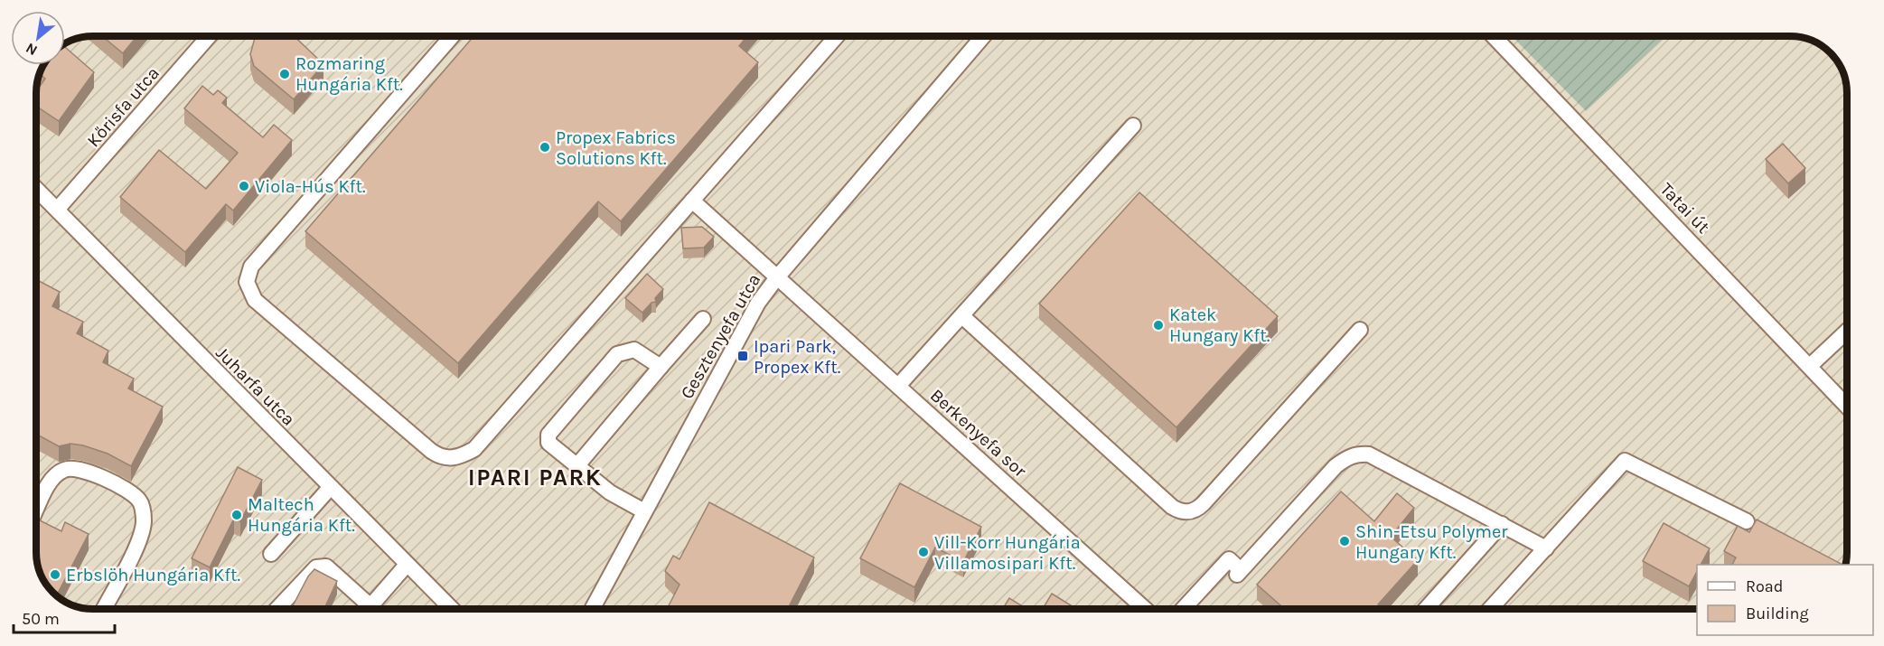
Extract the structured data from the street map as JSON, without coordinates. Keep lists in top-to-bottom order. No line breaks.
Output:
{"streets":{"street":["Kőrisfa utca","Tatai út","Gesztenyefa utca","Juharfa utca","Berkenyefa sor"]},"crossings":[["Kőrisfa utca","Juharfa utca"],["Gesztenyefa utca","Berkenyefa sor"]],"districts":["IPARI PARK"],"places":{"other":["Rozmaring Hungária Kft.","Propex Fabrics Solutions Kft.","Viola-Hús Kft.","Katek Hungary Kft.","Maltech Hungária Kft.","Shin-Etsu Polymer Hungary Kft.","Vill-Korr Hungária Villamosipari Kft.","Erbslöh Hungária Kft."],"transit":["Ipari Park, Propex Kft."]},"legend":["Road","Building"],"scale_bar":"50 m","north":"bottom left"}
